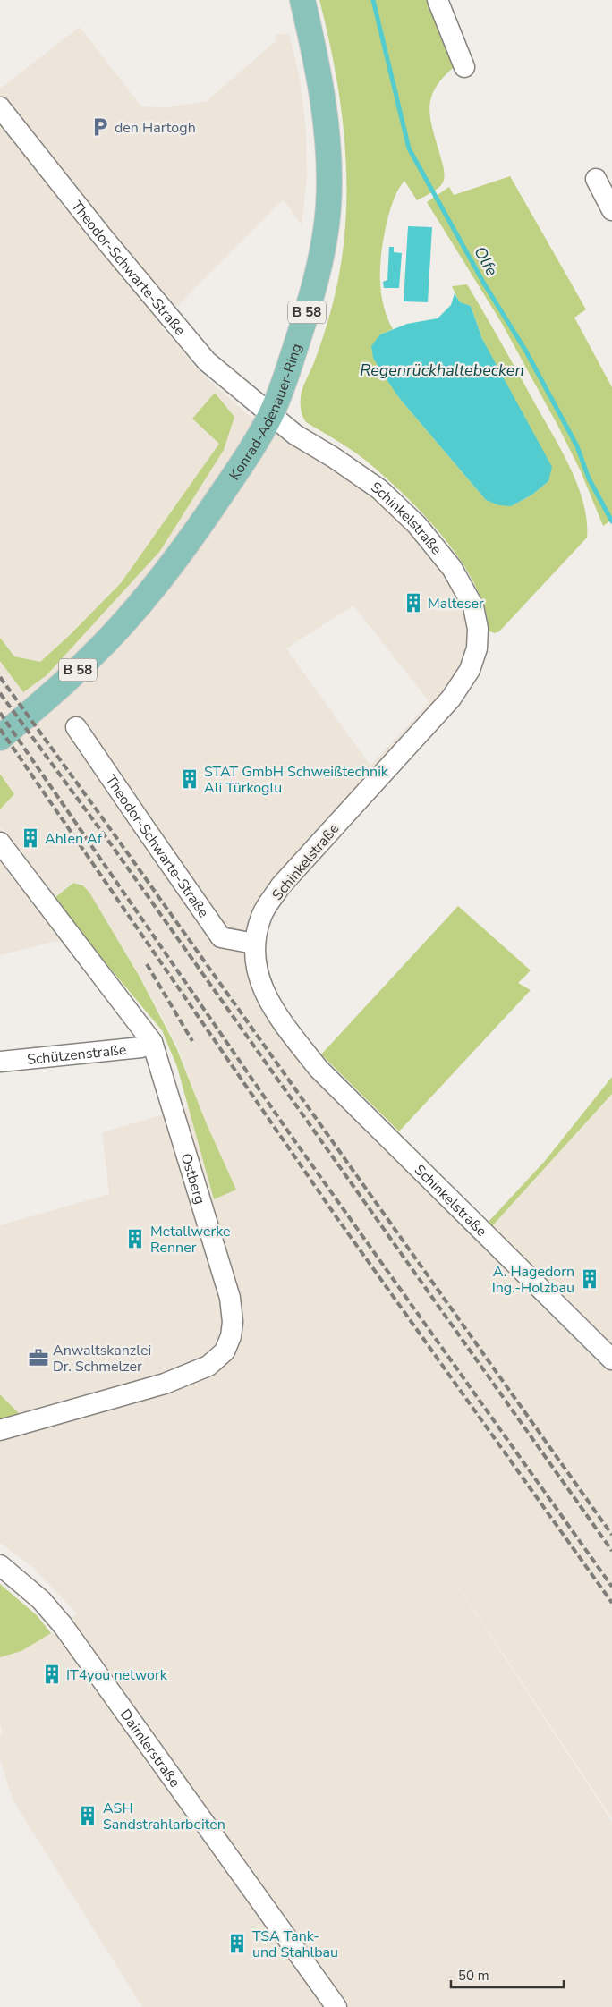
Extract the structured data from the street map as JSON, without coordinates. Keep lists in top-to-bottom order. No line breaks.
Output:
{"streets":{"main road":["B 58","Konrad-Adenauer-Ring"],"street":["Theodor-Schwarte-Straße","Schinkelstraße","Schützenstraße","Ostberg","Daimlerstraße"]},"crossings":[["Theodor-Schwarte-Straße","Konrad-Adenauer-Ring"],["Theodor-Schwarte-Straße","Schinkelstraße"],["Konrad-Adenauer-Ring","Schinkelstraße"],["Schützenstraße","Ostberg"]],"water":["Olfe","Regenrückhaltebecken"],"places":{"parking":["den Hartogh"],"building":["Malteser","STAT GmbH Schweißtechnik Ali Türkoglu","Ahlen Af","Metallwerke Renner","A. Hagedorn Ing.-Holzbau","IT4you network","ASH Sandstrahlarbeiten","TSA Tank- und Stahlbau"],"office":["Anwaltskanzlei Dr. Schmelzer"]},"scale_bar":"50 m"}
